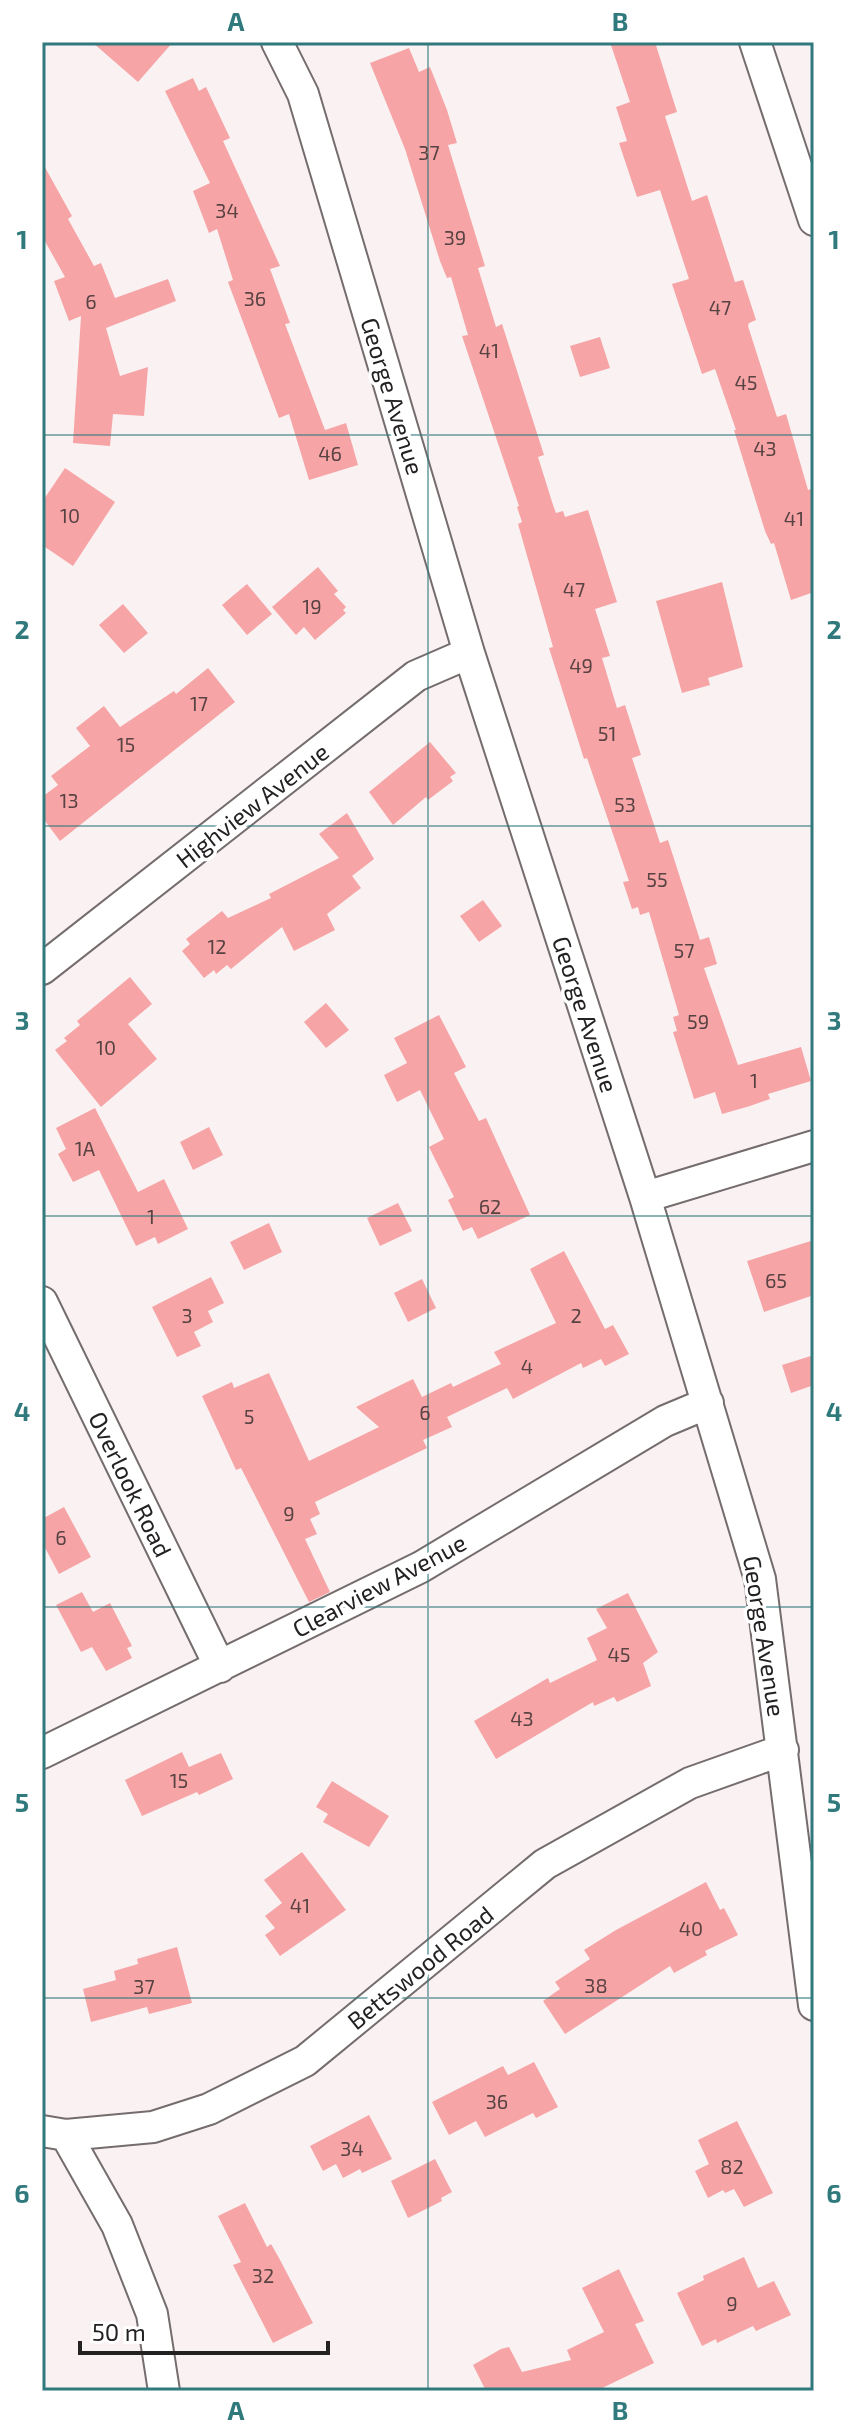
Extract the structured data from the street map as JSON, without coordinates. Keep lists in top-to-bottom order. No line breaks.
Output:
{"streets":{"street":["George Avenue","Highview Avenue","Overlook Road","Clearview Avenue","Bettswood Road"]},"crossings":[["George Avenue","Highview Avenue"],["George Avenue","Clearview Avenue"],["George Avenue","Bettswood Road"],["Overlook Road","Clearview Avenue"]],"house_numbers":["37","34","39","36","6","47","41","45","43","46","10","41","47","19","49","17","51","15","13","53","55","12","57","59","10","1","1A","62","1","65","3","2","4","6","5","9","6","45","43","15","41","40","38","37","36","34","82","32","9"],"scale_bar":"50 m","grid":{"columns":["A","B"],"rows":["1","2","3","4","5","6"]}}
